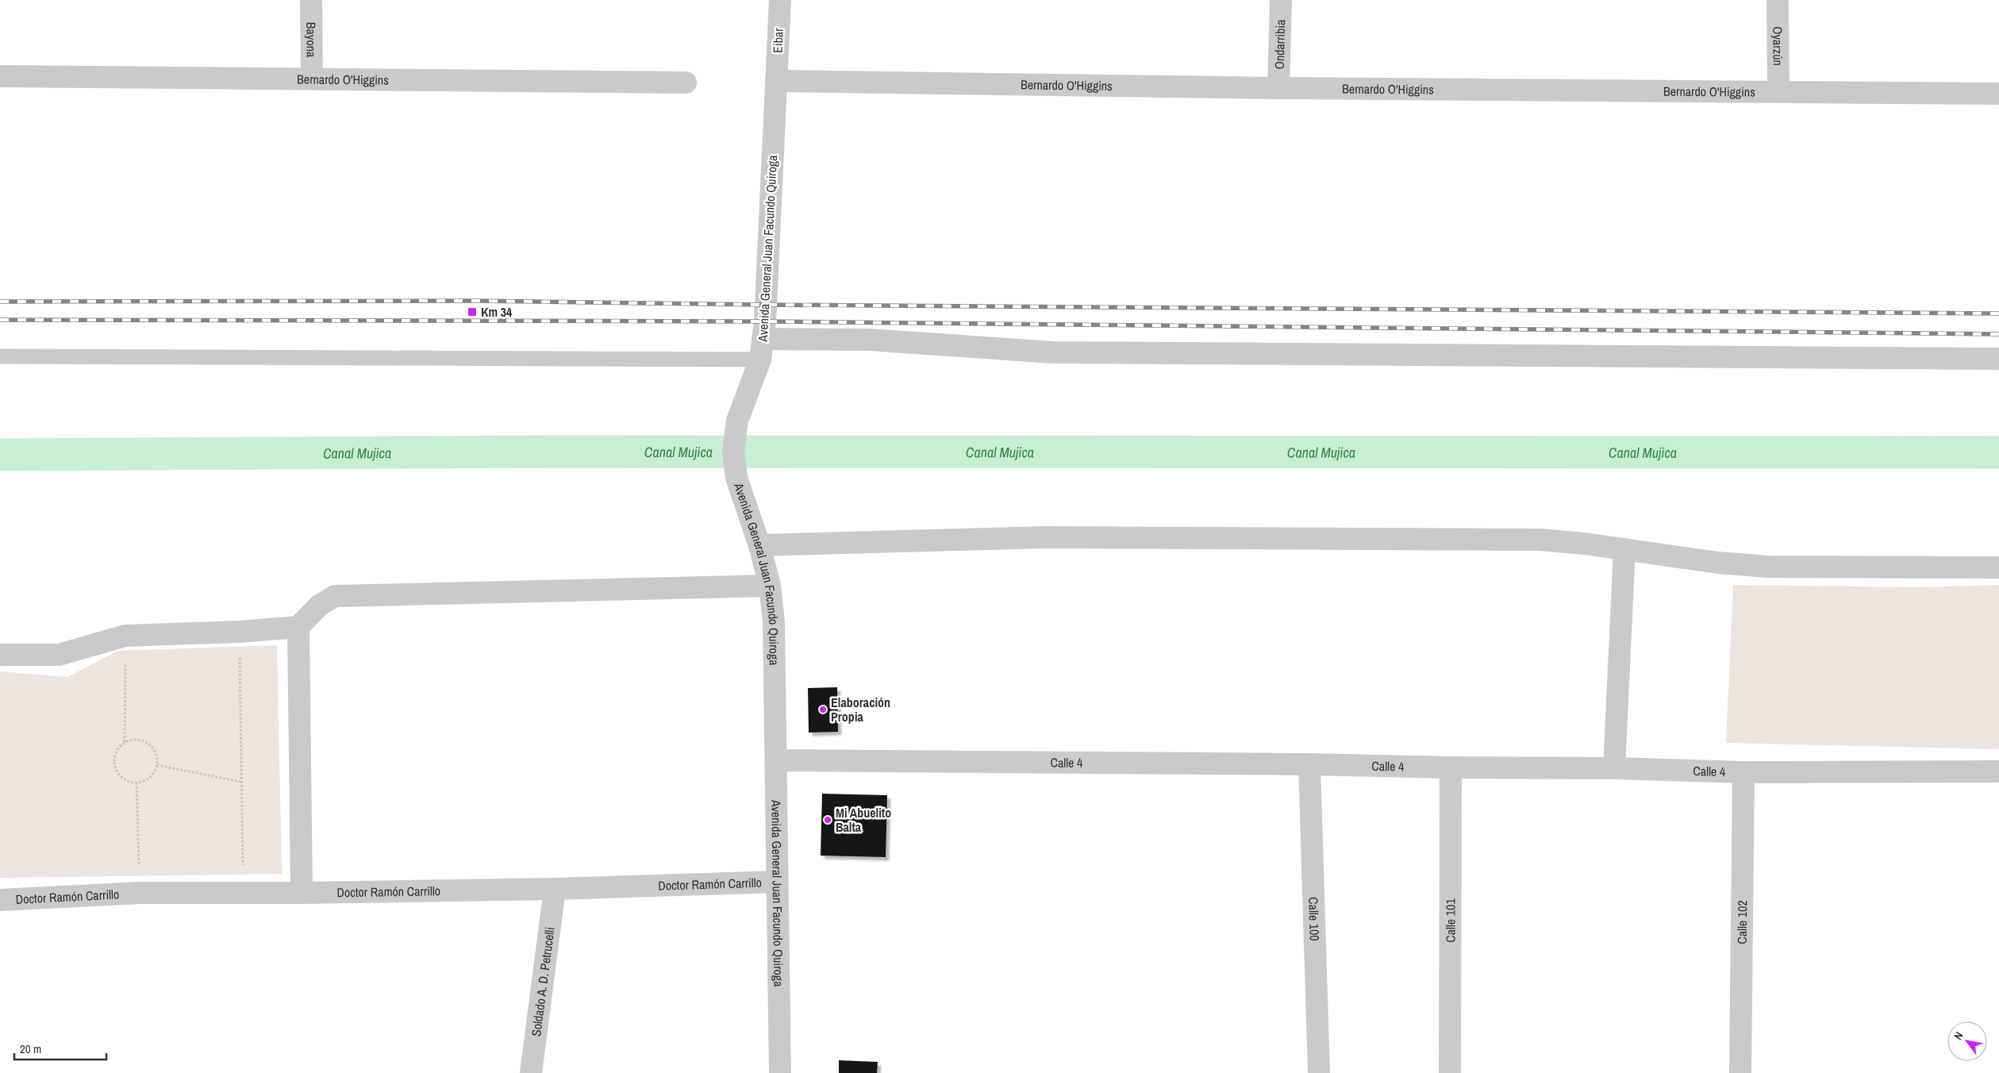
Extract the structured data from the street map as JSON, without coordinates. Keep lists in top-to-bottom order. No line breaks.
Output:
{"streets":{"street":["Bayona","Eibar","Ondarribia","Oyarzún","Bernardo O'Higgins","Avenida General Juan Facundo Quiroga","Calle 4","Doctor Ramón Carrillo","Calle 100","Calle 101","Calle 102","Soldado A. D. Petrucelli"]},"crossings":[["Bayona","Bernardo O'Higgins"],["Eibar","Bernardo O'Higgins"],["Eibar","Avenida General Juan Facundo Quiroga"],["Ondarribia","Bernardo O'Higgins"],["Oyarzún","Bernardo O'Higgins"],["Bernardo O'Higgins","Avenida General Juan Facundo Quiroga"],["Avenida General Juan Facundo Quiroga","Calle 4"],["Avenida General Juan Facundo Quiroga","Doctor Ramón Carrillo"],["Calle 4","Calle 100"],["Calle 4","Calle 101"],["Calle 4","Calle 102"],["Doctor Ramón Carrillo","Soldado A. D. Petrucelli"]],"water":["Canal Mujica"],"places":{"transit":["Km 34"],"other":["Elaboración Propia","Mi Abuelito Balta"]},"scale_bar":"20 m","north":"top left"}
